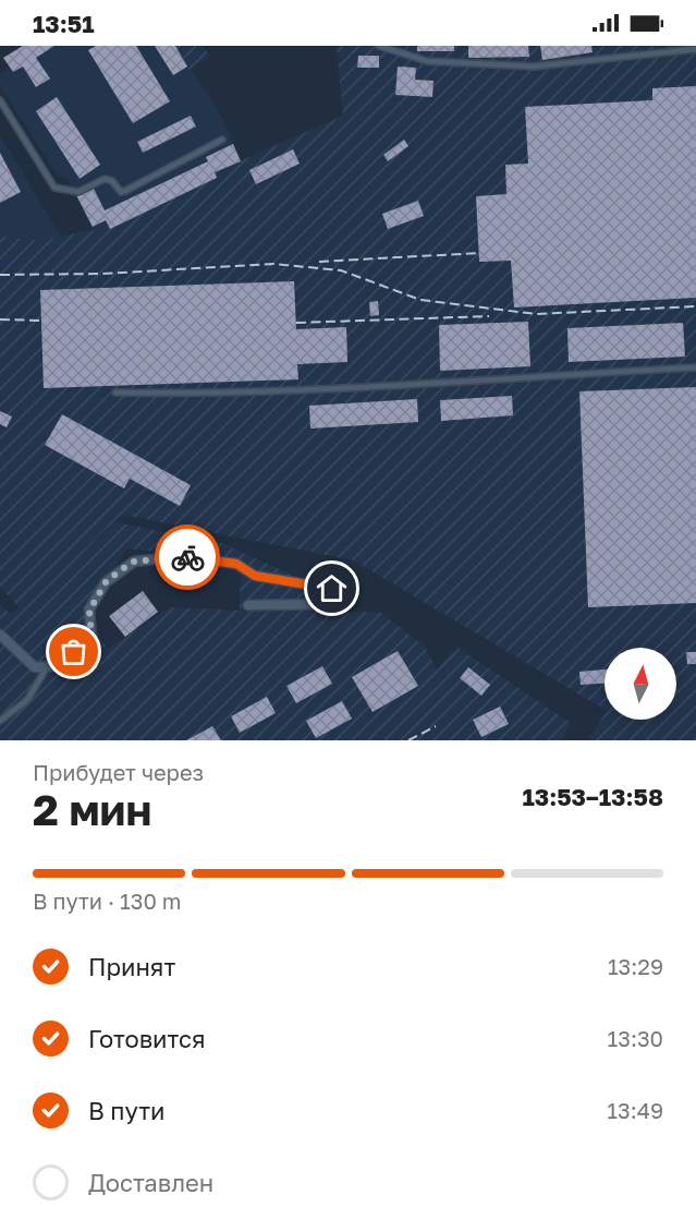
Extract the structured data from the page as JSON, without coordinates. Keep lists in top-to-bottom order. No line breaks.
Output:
{"north":"top","page":{"status":"13:51","heading":["2 мин","Прибудет через","13:53–13:58"],"bar":"В пути · 130 m","list":[["Принят","13:29"],["Готовится","13:30"],["В пути","13:49"],"Доставлен"]}}
